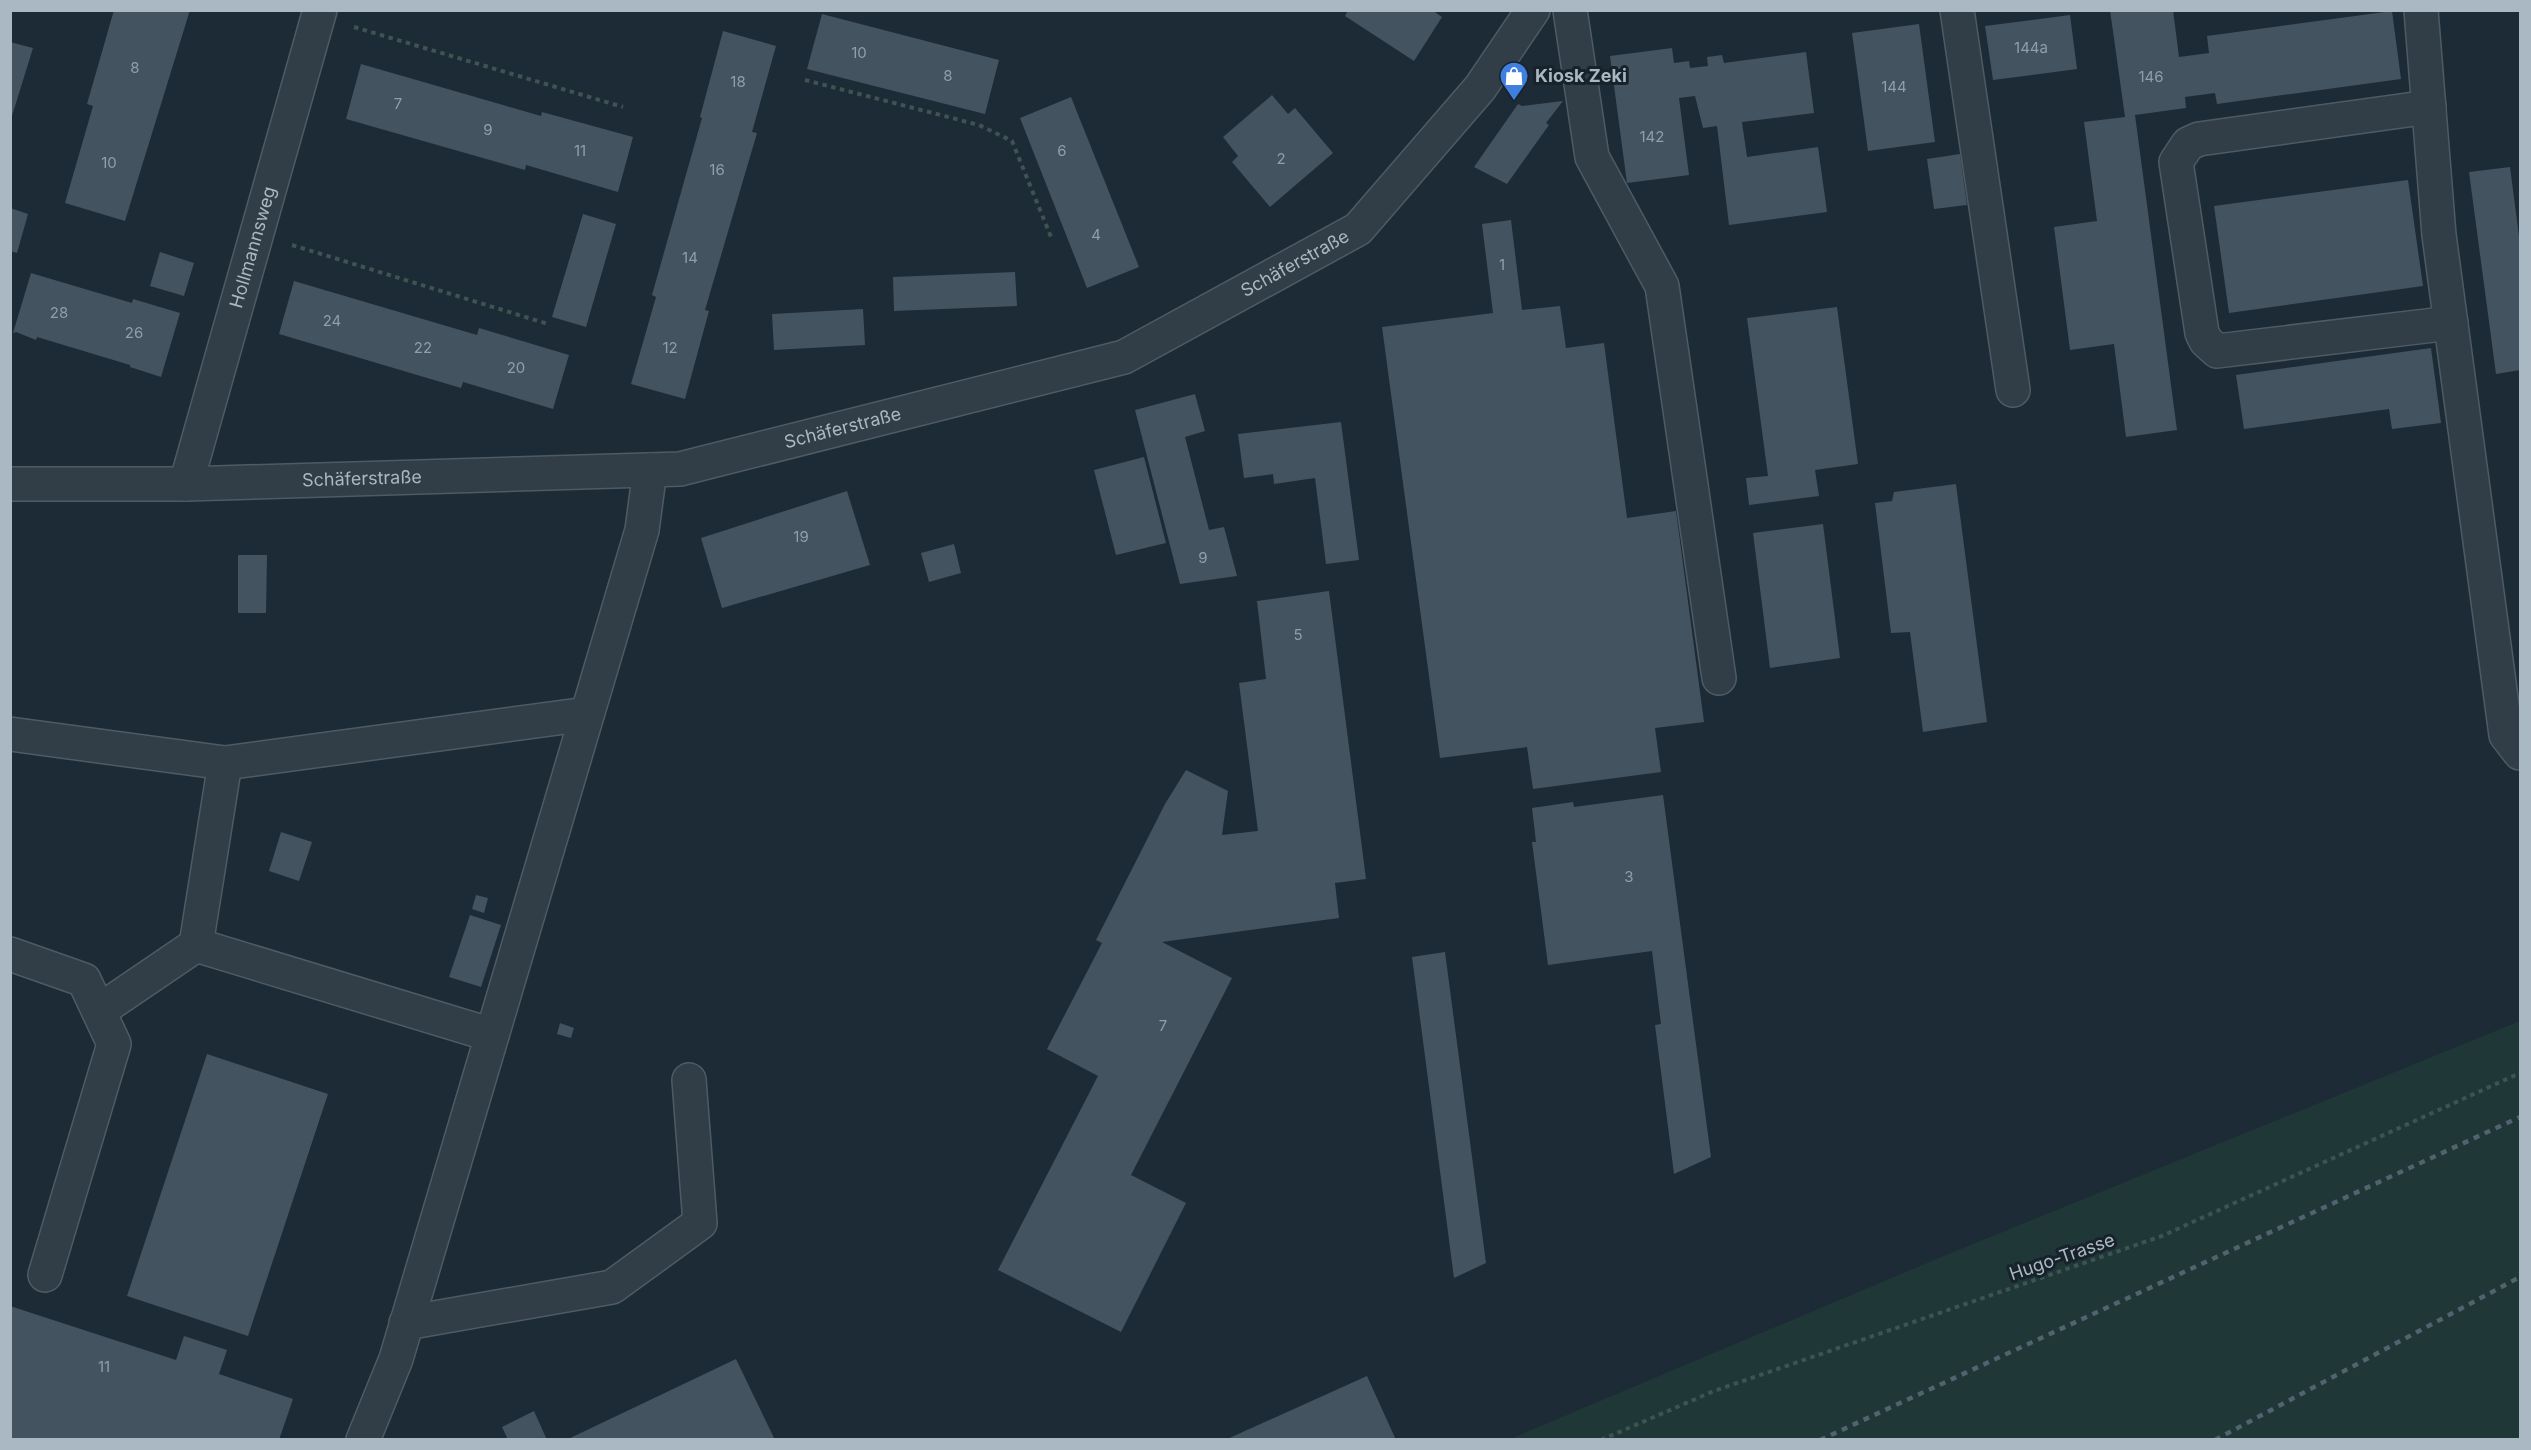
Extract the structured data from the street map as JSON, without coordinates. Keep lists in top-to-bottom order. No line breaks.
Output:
{"streets":{"street":["Hollmannsweg","Schäferstraße"],"path":["Hugo-Trasse"]},"crossings":[["Hollmannsweg","Schäferstraße"]],"places":{"shop":["Kiosk Zeki"]},"house_numbers":["144a","10","8","8","146","18","144","7","9","142","11","6","2","10","16","4","14","1","28","24","26","22","12","20","19","9","5","3","7","11"]}
